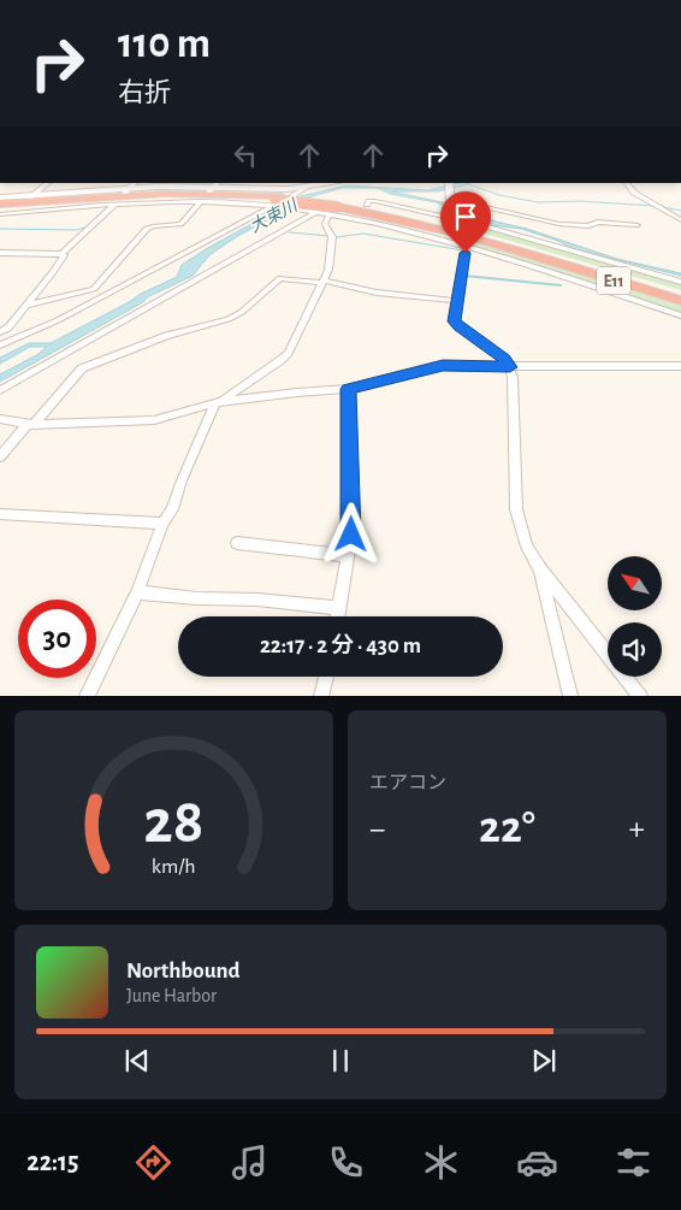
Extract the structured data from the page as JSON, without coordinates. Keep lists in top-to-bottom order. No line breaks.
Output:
{"streets":{"highway":["E11"]},"water":["大束川"],"north":"top left","page":{"turn":["110 m","右折"],"limit":"30","trip":"22:17 · 2 分 · 430 m","tile":"エアコン","heat":["−","22°","+"],"song":["Northbound","June Harbor"],"tabs":"22:15","gauge":["28","km/h"]}}
